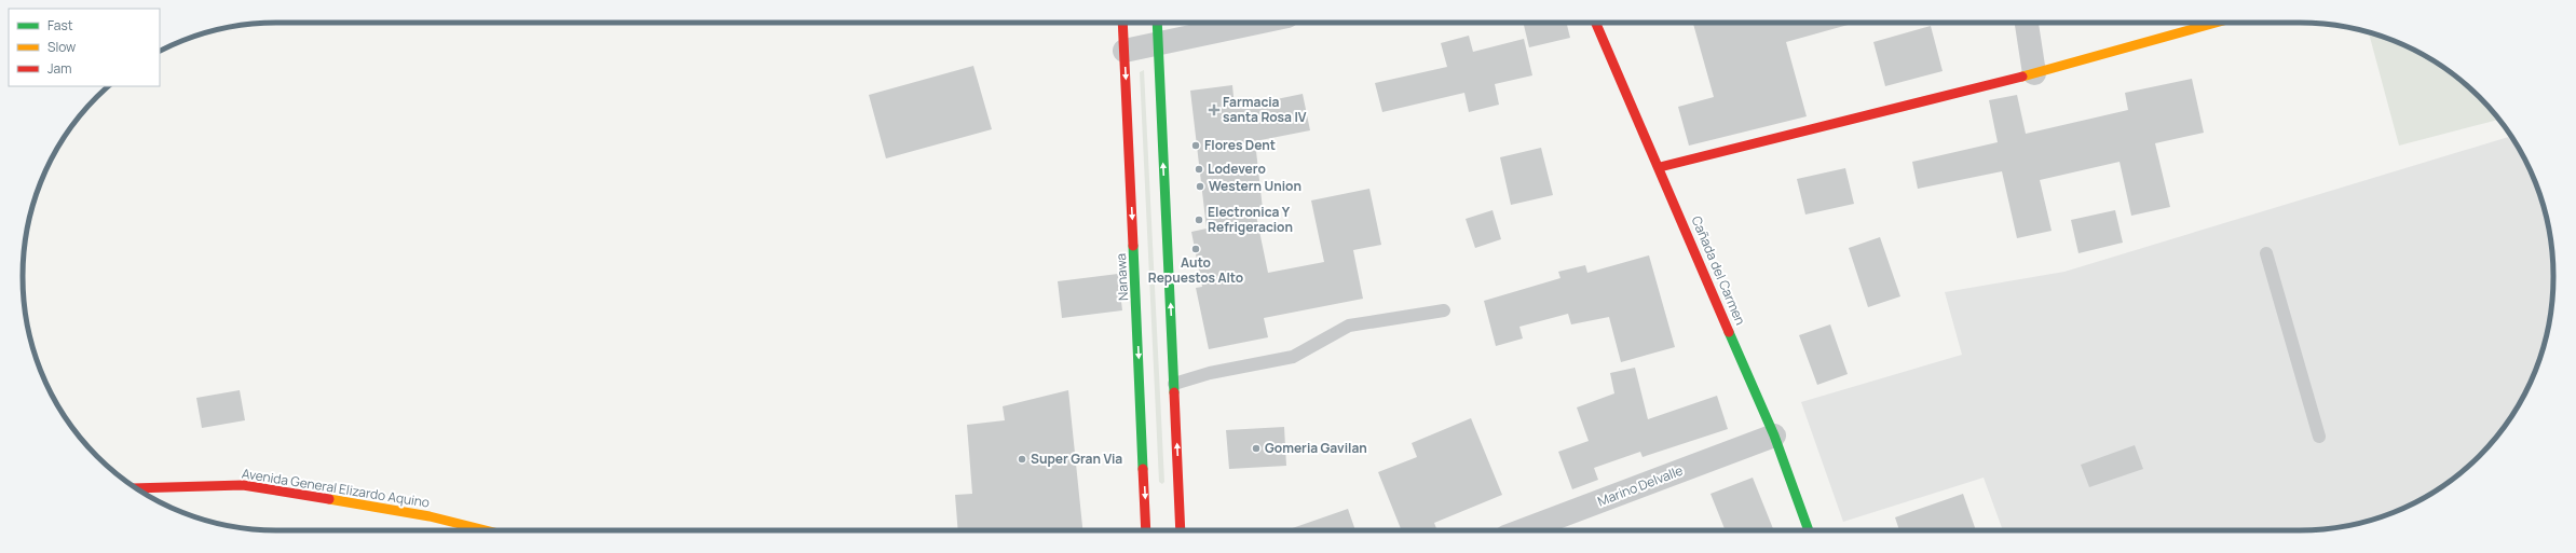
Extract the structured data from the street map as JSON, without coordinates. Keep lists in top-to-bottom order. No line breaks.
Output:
{"streets":{"main road":["Cañada del Carmen","Nanawa","Avenida General Elizardo Aquino"],"street":["Marino Delvalle"]},"crossings":[["Cañada del Carmen","Marino Delvalle"]],"places":{"health":["Farmacia santa Rosa IV"],"other":["Flores Dent","Lodevero","Western Union","Electronica Y Refrigeracion","Auto Repuestos Alto","Gomeria Gavilan","Super Gran Via"]},"legend":["Fast","Slow","Jam"]}
